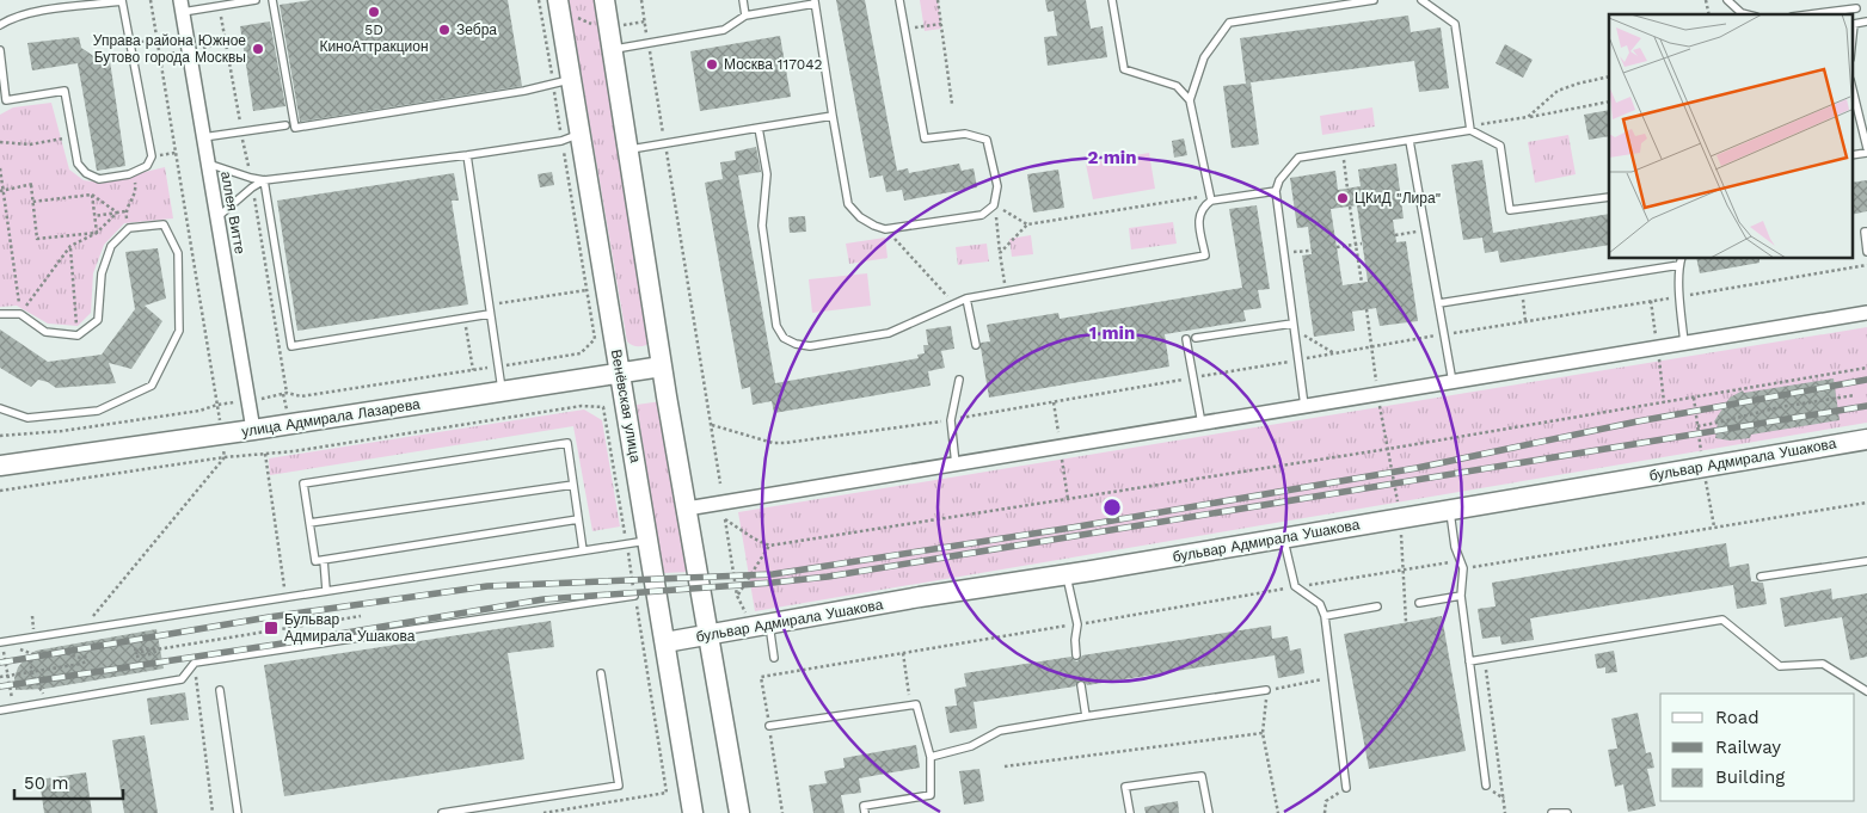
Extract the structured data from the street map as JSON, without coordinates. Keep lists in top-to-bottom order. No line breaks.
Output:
{"streets":{"street":["аллея Витте","Венёвская улица","улица Адмирала Лазарева","бульвар Адмирала Ушакова"]},"crossings":[["аллея Витте","улица Адмирала Лазарева"],["Венёвская улица","улица Адмирала Лазарева"],["Венёвская улица","бульвар Адмирала Ушакова"]],"places":{"other":["5D КиноАттракцион","Зебра","Управа района Южное Бутово города Москвы","Москва 117042","ЦКиД \"Лира\""],"transit":["Бульвар Адмирала Ушакова"]},"legend":["Road","Railway","Building"],"scale_bar":"50 m","rings":["2 min","1 min"]}
